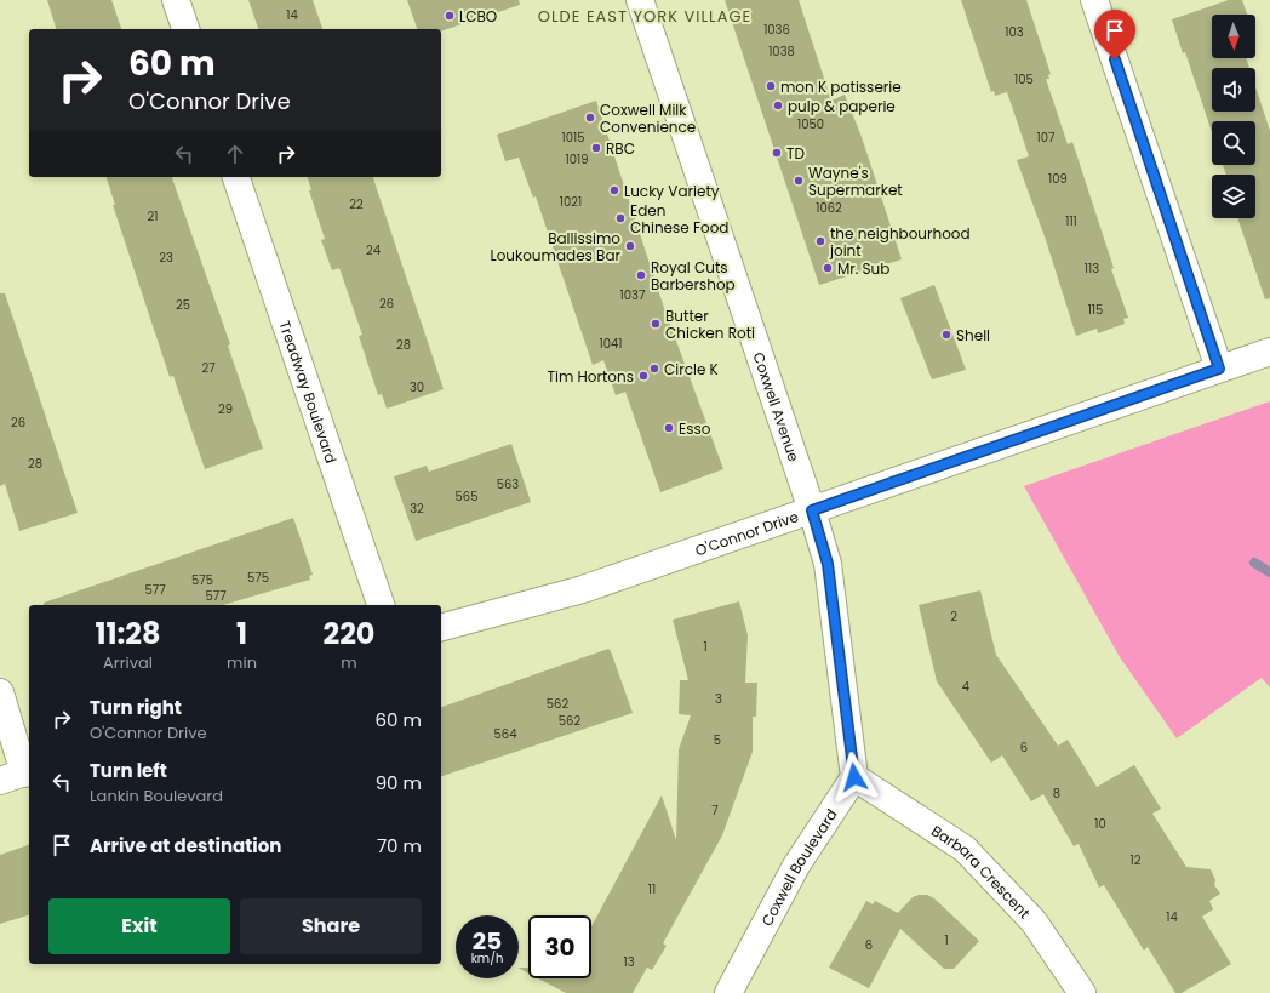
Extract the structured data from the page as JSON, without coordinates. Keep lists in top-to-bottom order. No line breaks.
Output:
{"streets":{"street":["Treadway Boulevard","Coxwell Avenue","O'Connor Drive","Coxwell Boulevard","Barbara Crescent"]},"crossings":[["Coxwell Avenue","O'Connor Drive"],["Coxwell Boulevard","Barbara Crescent"]],"districts":["OLDE EAST YORK VILLAGE"],"places":["LCBO","mon K patisserie","pulp & paperie","Coxwell Milk Convenience","RBC","TD","Wayne's Supermarket","Lucky Variety","Eden Chinese Food","the neighbourhood joint","Ballissimo Loukoumades Bar","Mr. Sub","Royal Cuts Barbershop","Butter Chicken Roti","Shell","Circle K","Tim Hortons","Esso"],"house_numbers":["14","1036","103","1038","105","1050","1015","107","1019","109","1021","22","1062","21","111","24","23","113","1037","26","25","115","1041","28","27","30","29","26","28","563","565","32","575","575","577","577","2","1","4","3","562","562","564","5","6","8","7","10","12","11","14","1","6","13"],"north":"bottom","page":{"turn":["60 m","O'Connor Drive"],"eta":["11:28","Arrival","1","min","220","m"],"list":[{"name":"Turn right","note":"O'Connor Drive","value":"60 m"},{"name":"Turn left","note":"Lankin Boulevard","value":"90 m"},{"name":"Arrive at destination","value":"70 m"}],"buttons":["Exit","Share"],"speed":"25 km/h","limit":"30"}}
